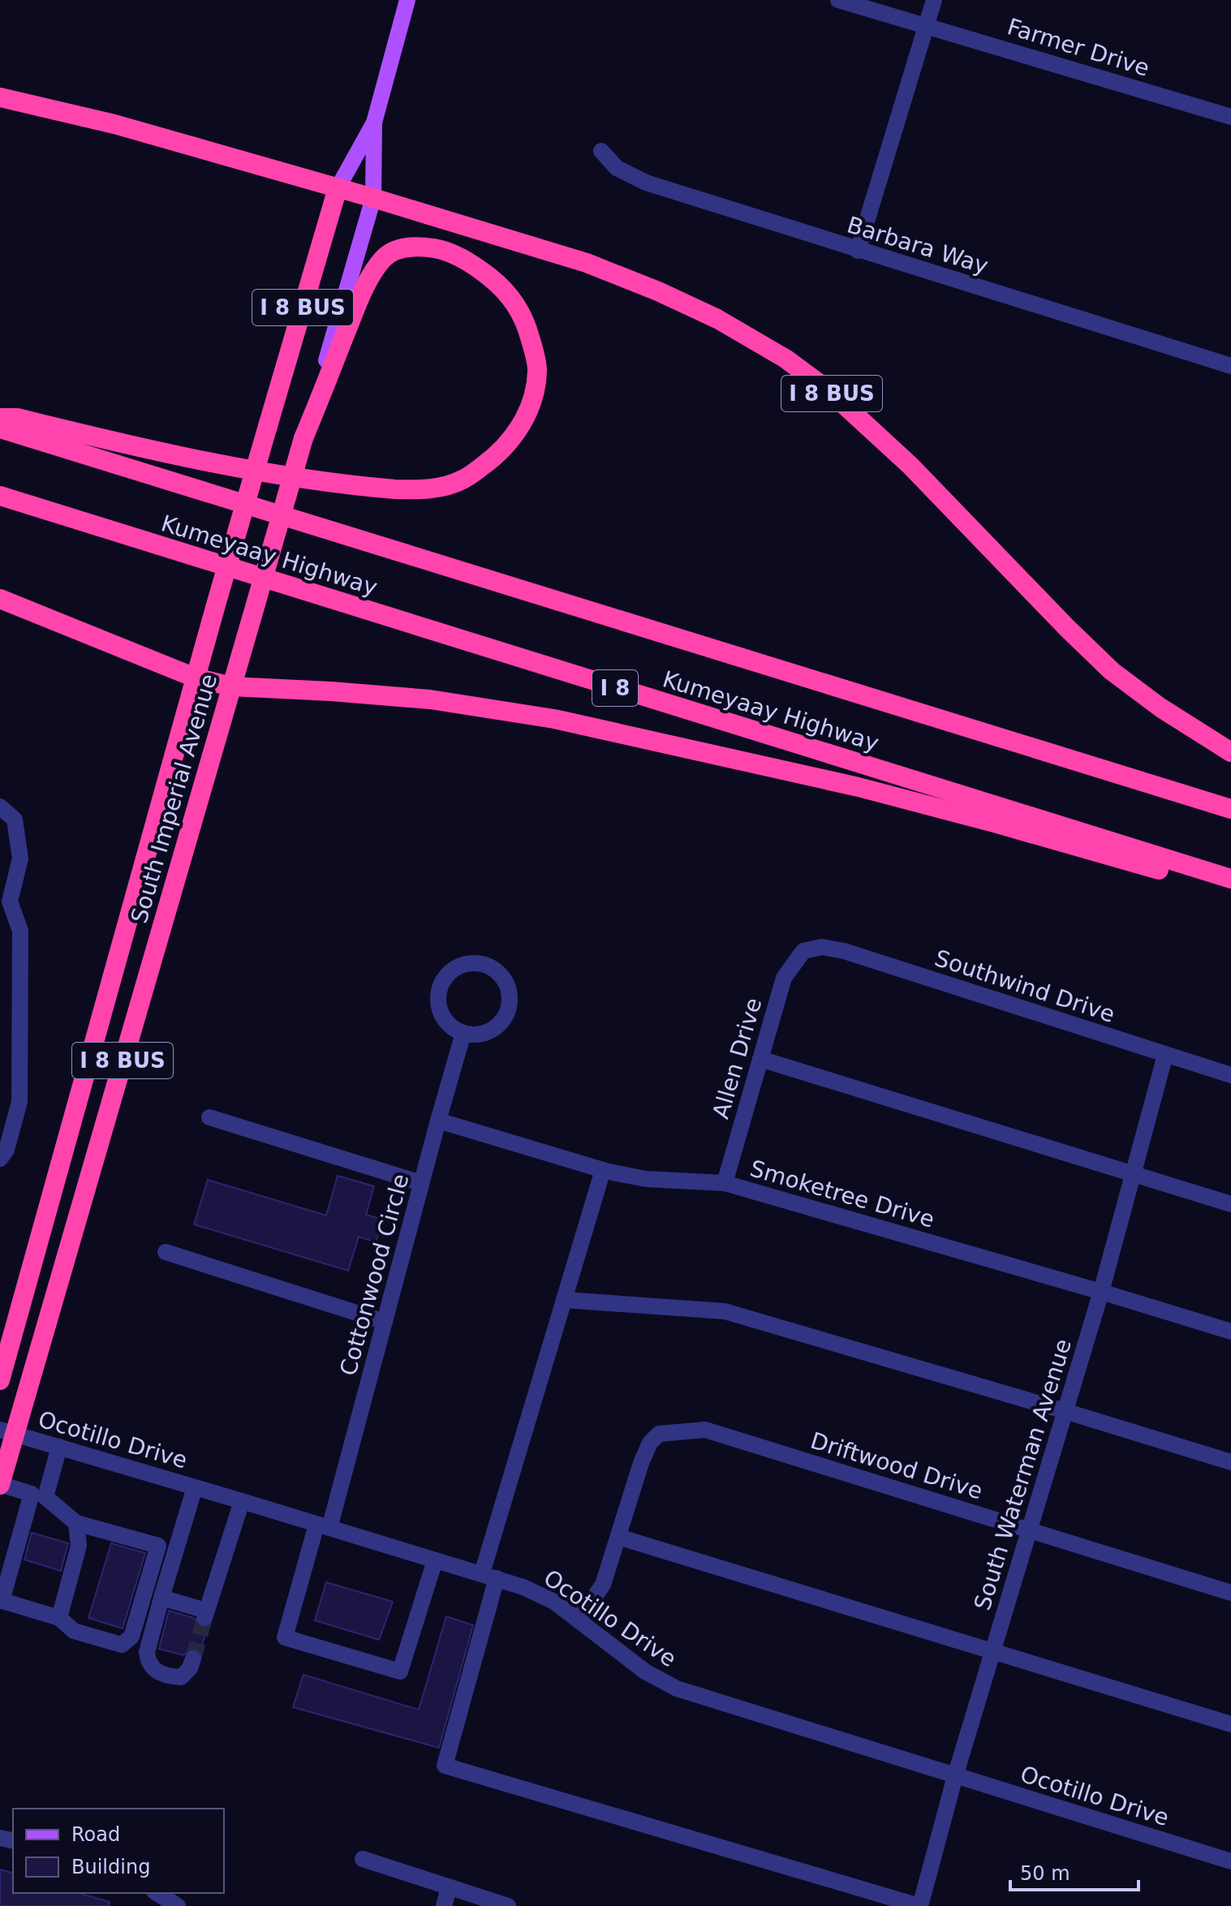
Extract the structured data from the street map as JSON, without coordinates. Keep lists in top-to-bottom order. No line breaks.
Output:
{"streets":{"highway":["I 8 BUS","Kumeyaay Highway","I 8","South Imperial Avenue"],"street":["Farmer Drive","Barbara Way","Southwind Drive","Allen Drive","Smoketree Drive","Cottonwood Circle","Ocotillo Drive","Driftwood Drive","South Waterman Avenue"]},"crossings":[["I 8 BUS","South Imperial Avenue"],["South Imperial Avenue","Ocotillo Drive"],["Southwind Drive","Allen Drive"],["Southwind Drive","South Waterman Avenue"],["Allen Drive","Smoketree Drive"],["Smoketree Drive","Cottonwood Circle"],["Smoketree Drive","South Waterman Avenue"],["Cottonwood Circle","Ocotillo Drive"],["Ocotillo Drive","South Waterman Avenue"],["Driftwood Drive","South Waterman Avenue"]],"legend":["Road","Building"],"scale_bar":"50 m"}
